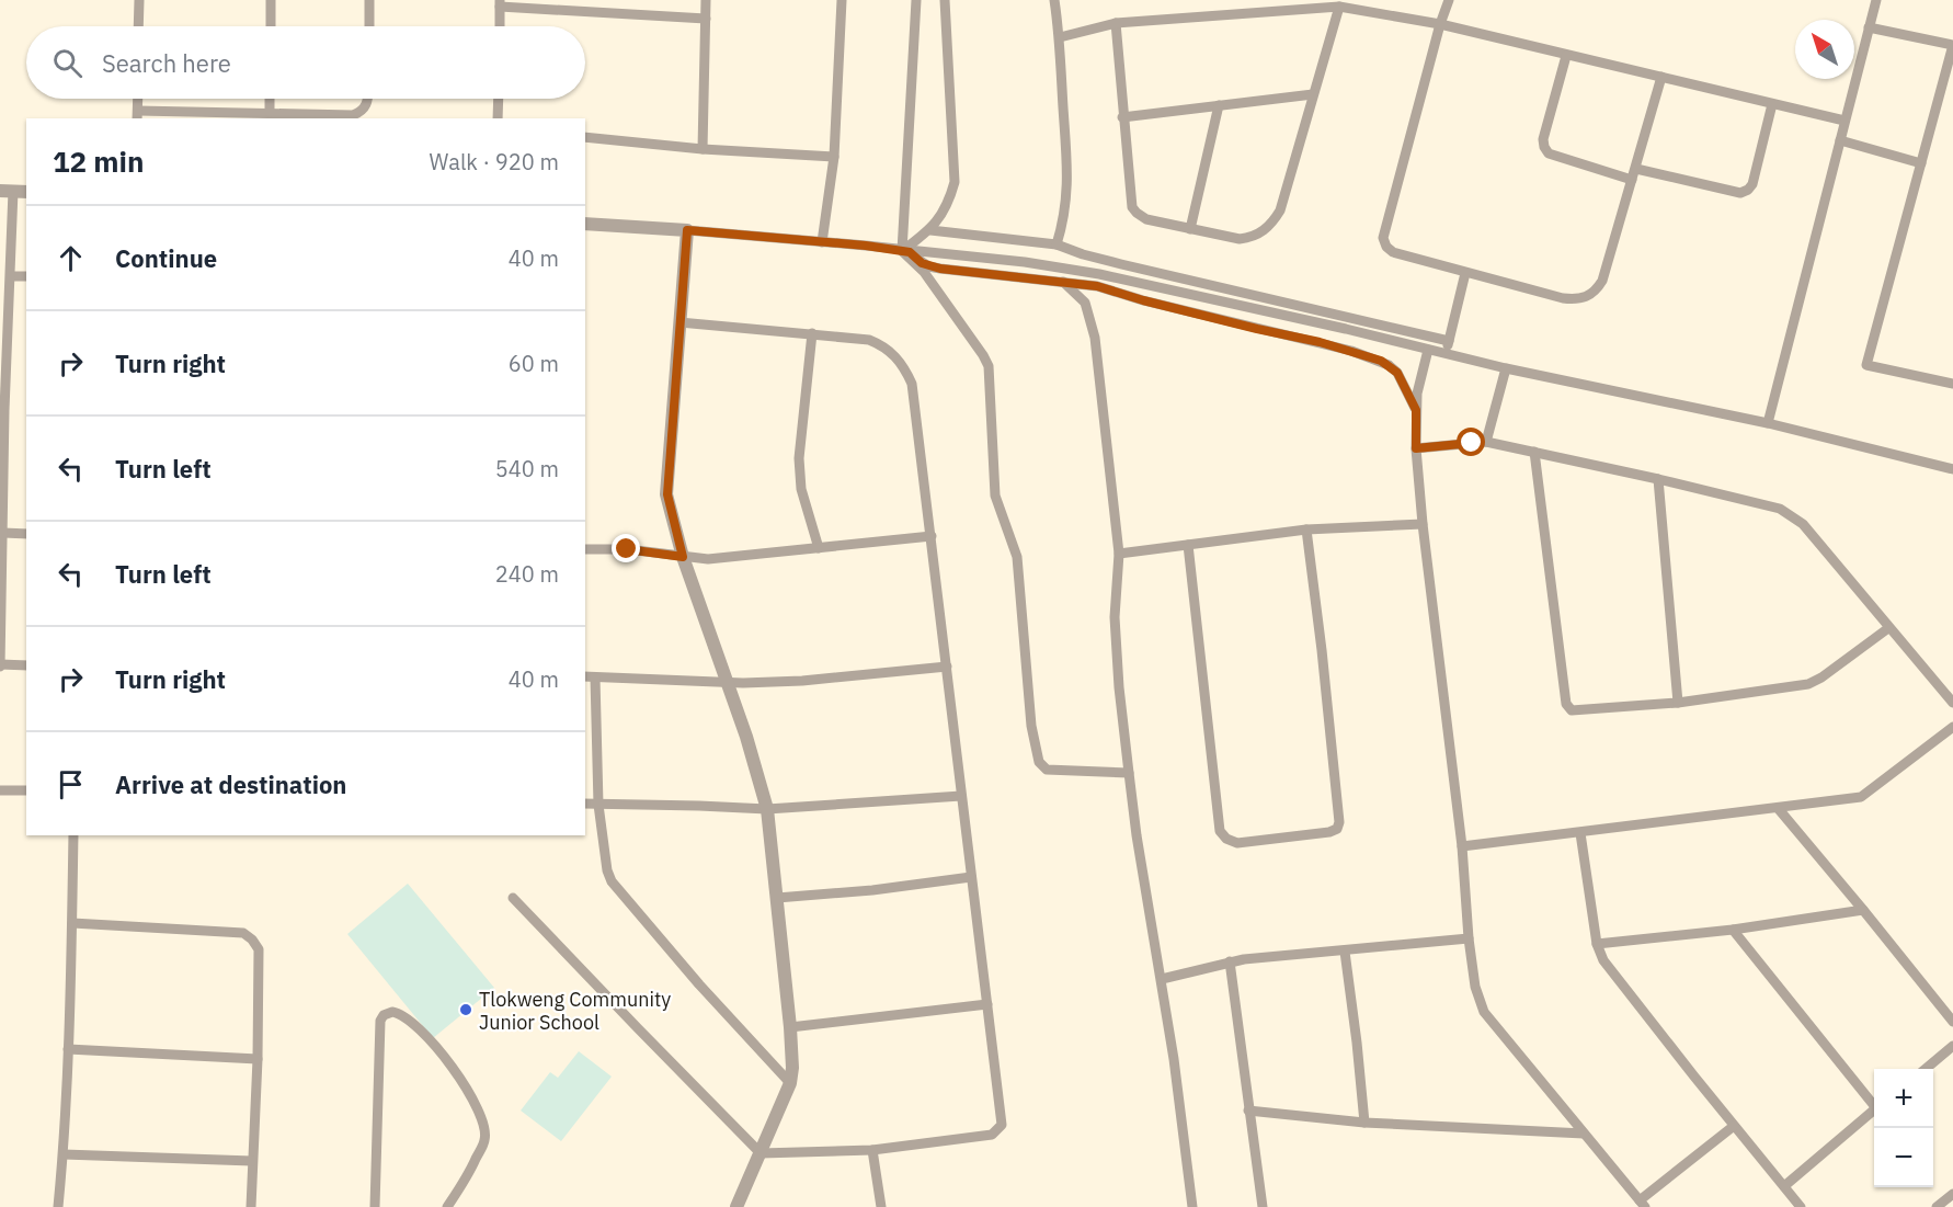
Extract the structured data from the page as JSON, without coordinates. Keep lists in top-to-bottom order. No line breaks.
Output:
{"places":["Tlokweng Community Junior School"],"north":"top left","page":{"search":"Search here","heading":["12 min","Walk · 920 m"],"list":[["Continue","40 m"],["Turn right","60 m"],["Turn left","540 m"],["Turn left","240 m"],["Turn right","40 m"],"Arrive at destination"],"map_buttons":["+","−"]}}
